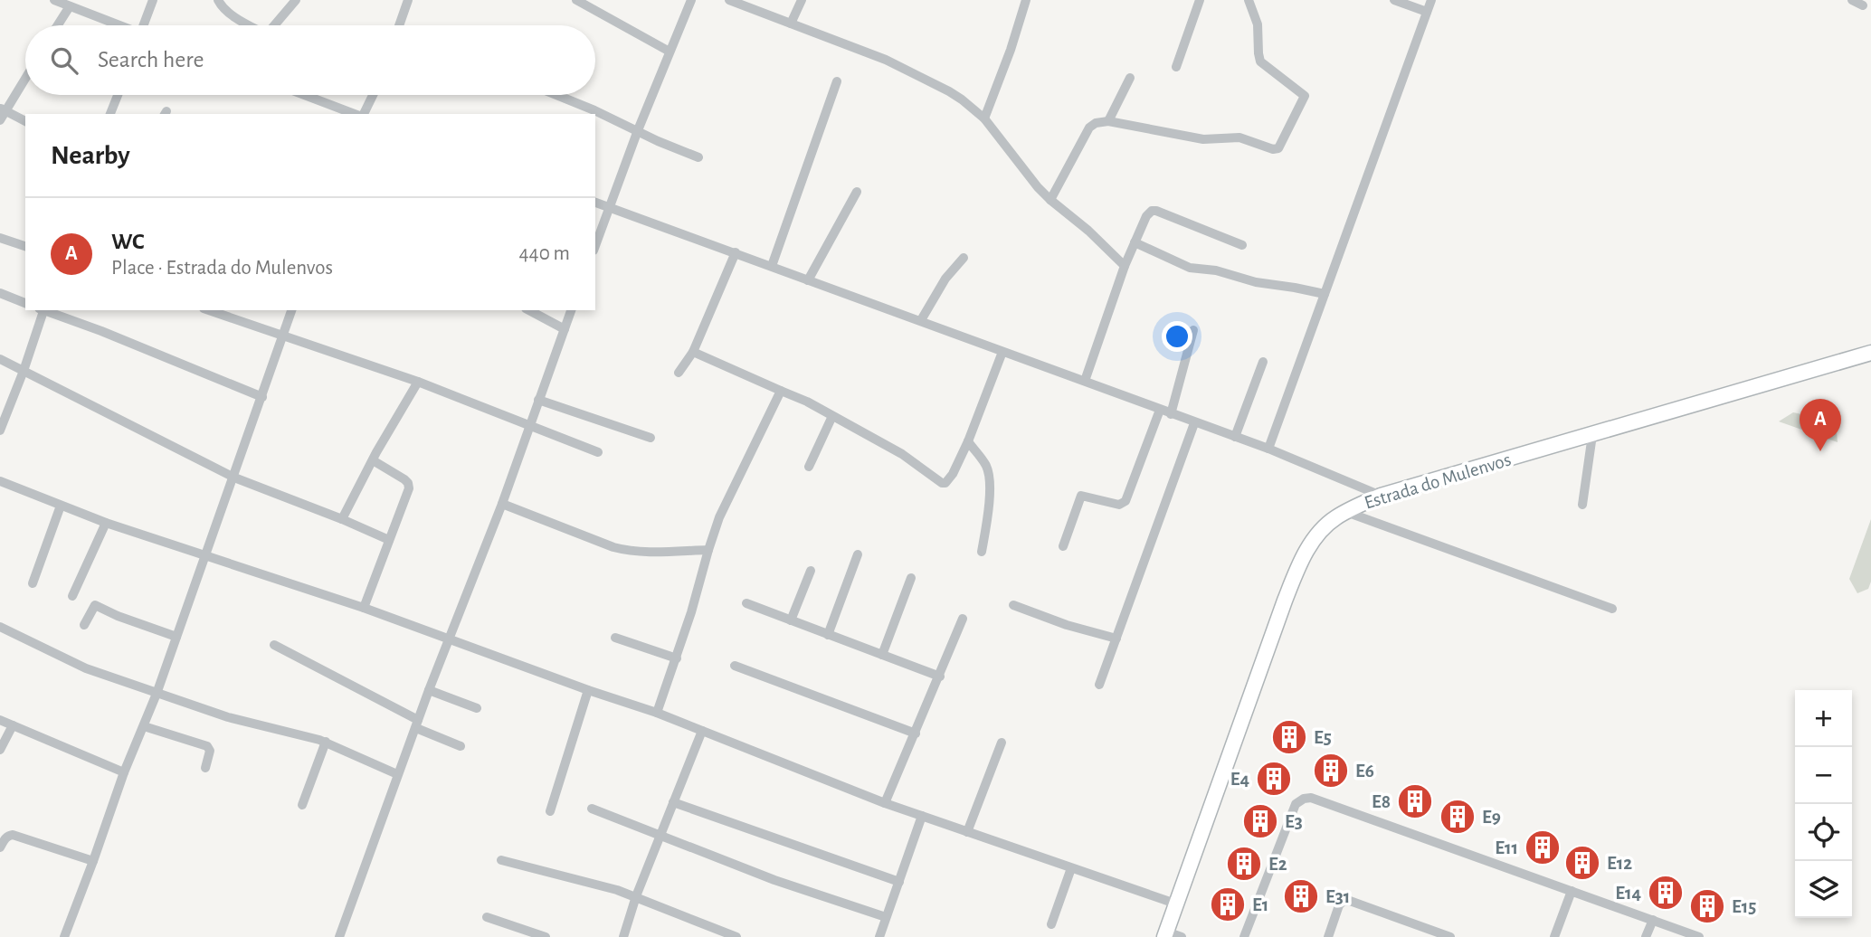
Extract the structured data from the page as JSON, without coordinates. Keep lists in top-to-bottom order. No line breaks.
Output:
{"streets":{"street":["Estrada do Mulenvos"]},"places":{"building":["E5","E6","E4","E8","E9","E3","E11","E12","E2","E14","E31","E1","E15"]},"page":{"search":"Search here","heading":"Nearby","list":[{"mark":"A","name":"WC","note":"Place · Estrada do Mulenvos","value":"440 m"}],"pins":"A","map_buttons":["+","−"]}}
